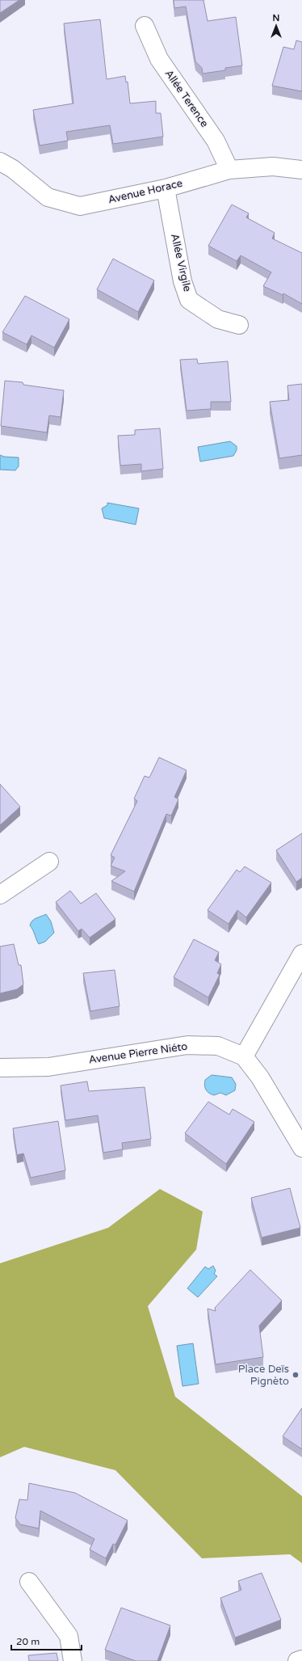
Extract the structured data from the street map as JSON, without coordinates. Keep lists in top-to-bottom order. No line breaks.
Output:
{"streets":{"street":["Allée Terence","Avenue Horace","Allée Virgile","Avenue Pierre Niéto"]},"crossings":[["Allée Terence","Avenue Horace"],["Avenue Horace","Allée Virgile"]],"places":["Place Deïs Pignèto"],"scale_bar":"20 m","north":"top"}
